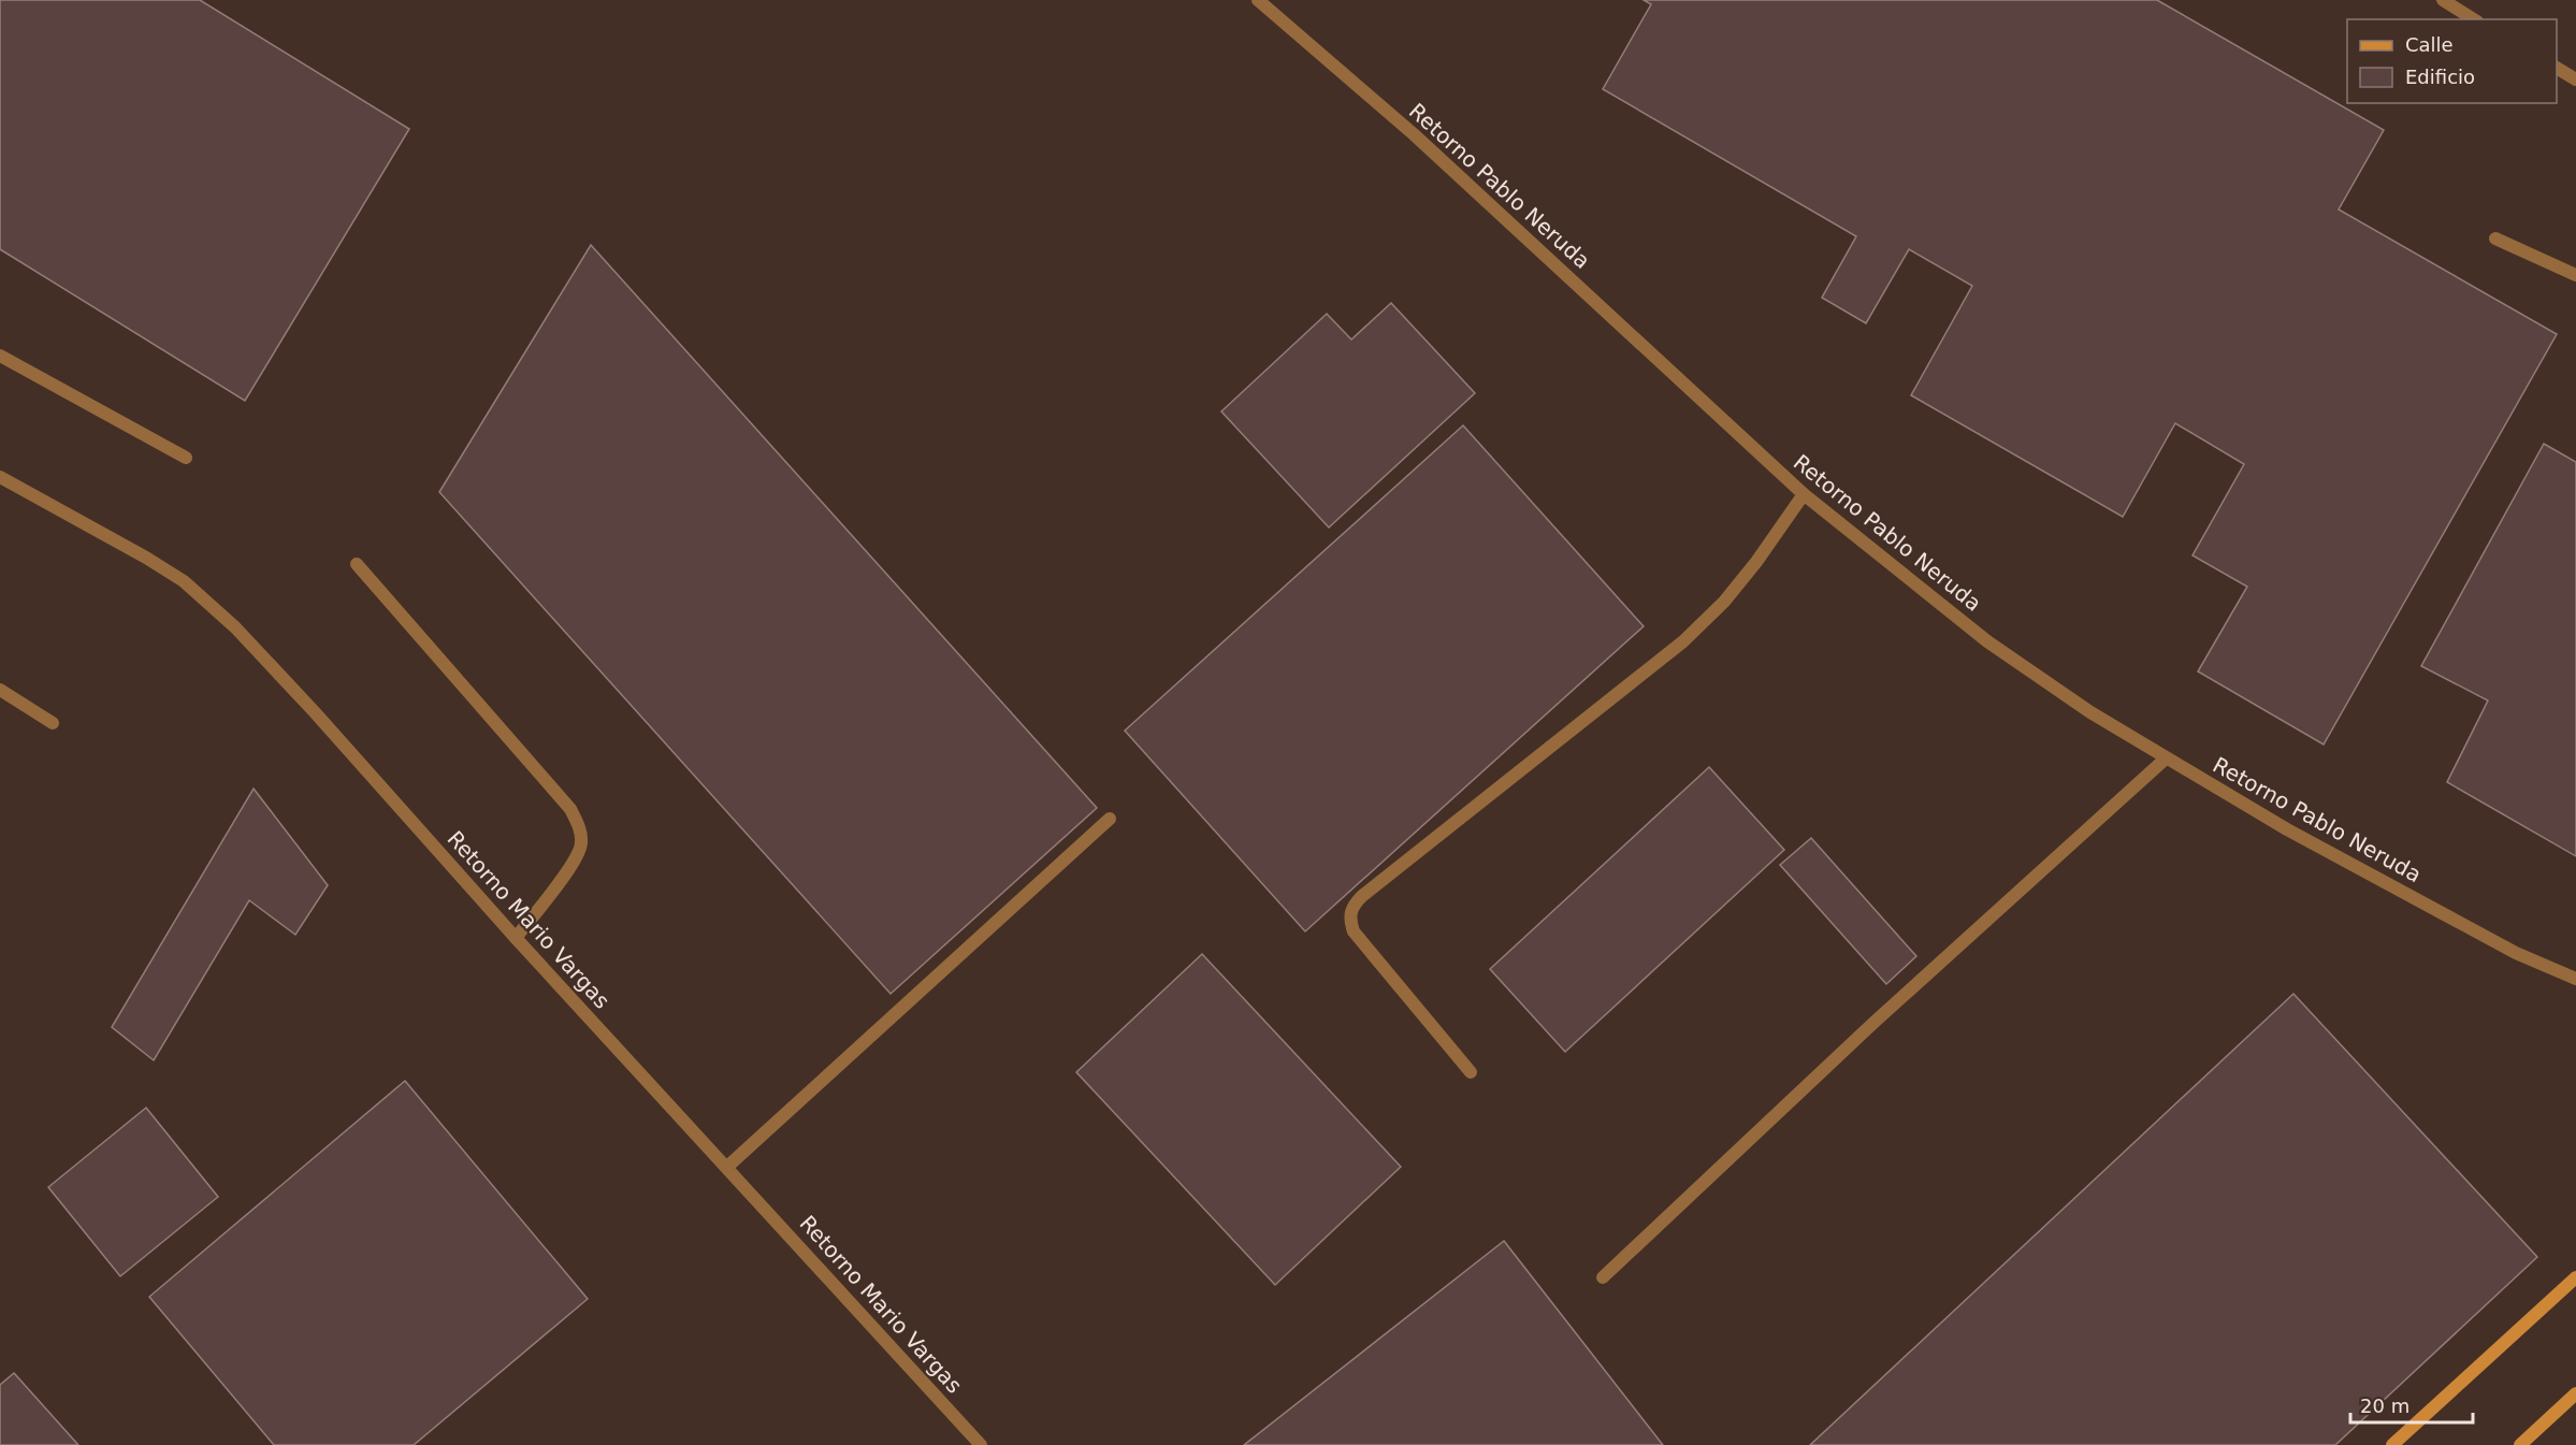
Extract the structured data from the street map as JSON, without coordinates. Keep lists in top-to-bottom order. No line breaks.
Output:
{"streets":{"lane":["Retorno Pablo Neruda","Retorno Mario Vargas"]},"legend":["Calle","Edificio"],"scale_bar":"20 m"}
